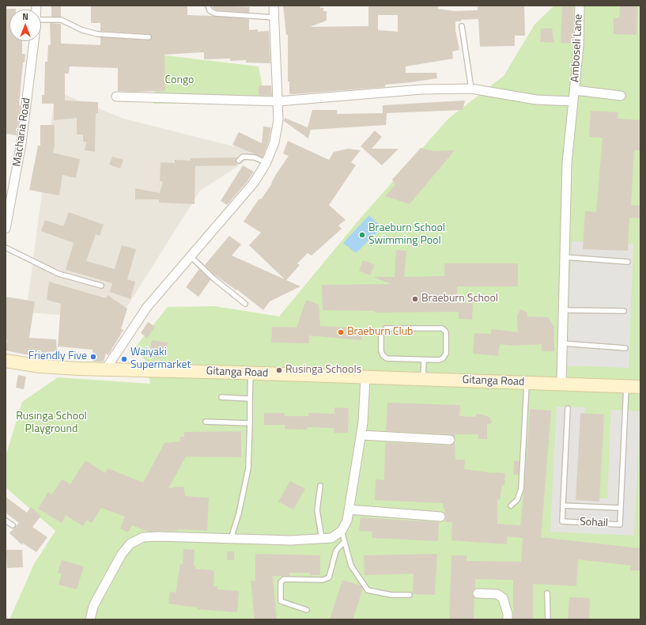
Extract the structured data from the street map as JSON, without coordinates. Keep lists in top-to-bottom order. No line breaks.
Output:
{"streets":{"main road":["Gitanga Road"],"street":["Amboseli Lane","Macharia Road"],"lane":["Sohail"]},"crossings":[["Amboseli Lane","Gitanga Road"],["Gitanga Road","Sohail"]],"parks":["Congo","Rusinga School Playground"],"places":["Braeburn School Swimming Pool","Braeburn School","Braeburn Club","Friendly Five","Waiyaki Supermarket","Rusinga Schools"],"north":"top"}
